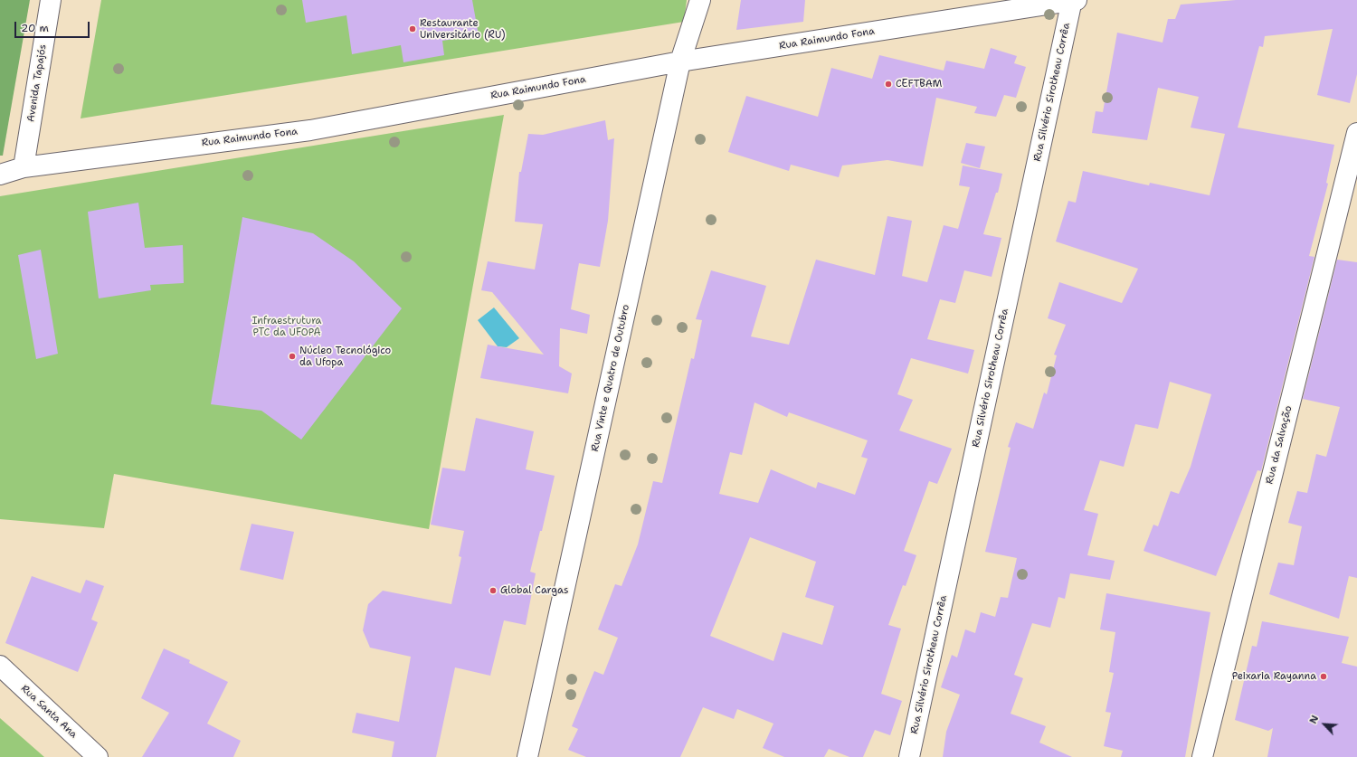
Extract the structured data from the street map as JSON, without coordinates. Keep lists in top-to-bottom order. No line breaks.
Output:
{"streets":{"street":["Rua Raimundo Fona","Avenida Tapajós","Rua Silvério Sirotheau Corrêa","Rua Vinte e Quatro de Outubro","Rua da Salvação","Rua Santa Ana"]},"crossings":[["Rua Raimundo Fona","Avenida Tapajós"],["Rua Raimundo Fona","Rua Silvério Sirotheau Corrêa"],["Rua Raimundo Fona","Rua Vinte e Quatro de Outubro"]],"parks":["Infraestrutura PTC da UFOPA"],"places":["Restaurante Universitário (RU)","CEFTBAM","Núcleo Tecnológico da Ufopa","Global Cargas","Peixaria Rayanna"],"scale_bar":"20 m","north":"top left"}
